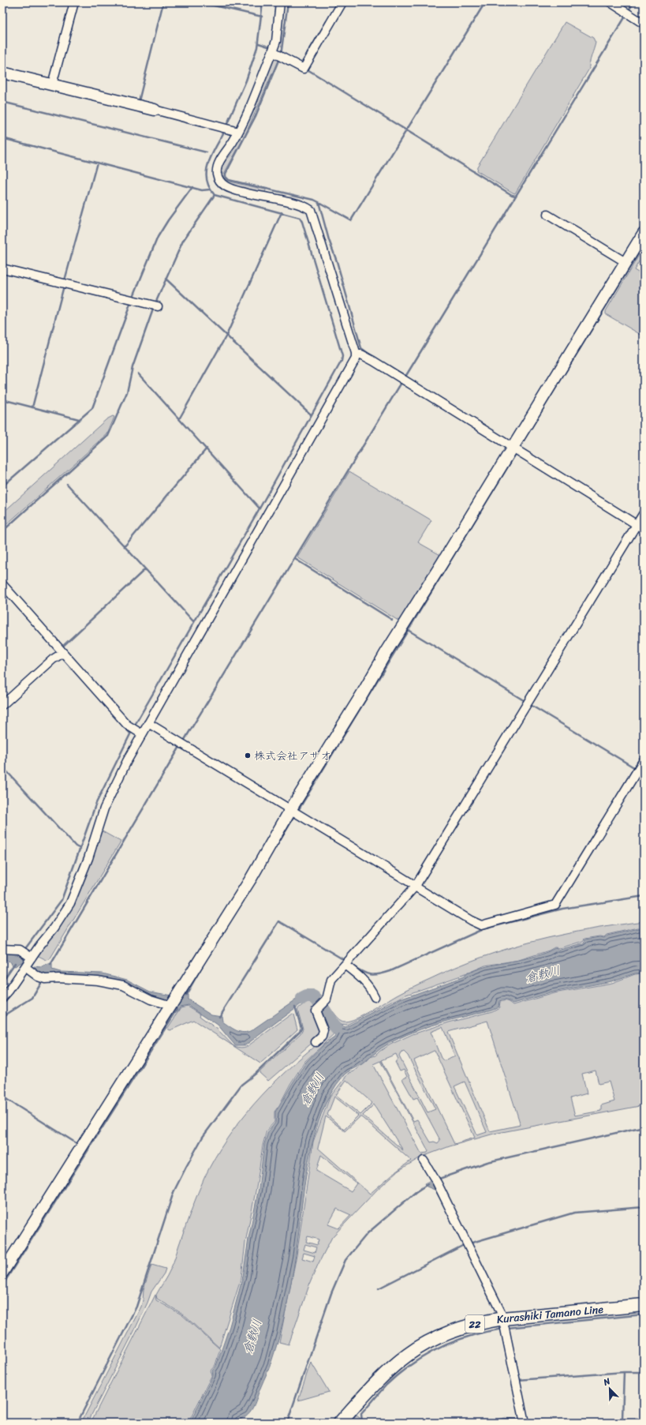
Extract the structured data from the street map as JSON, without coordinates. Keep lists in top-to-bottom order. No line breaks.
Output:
{"streets":{"main road":["Kurashiki Tamano Line","22"]},"water":["倉敷川"],"places":["株式会社アサオ"],"north":"top left"}
